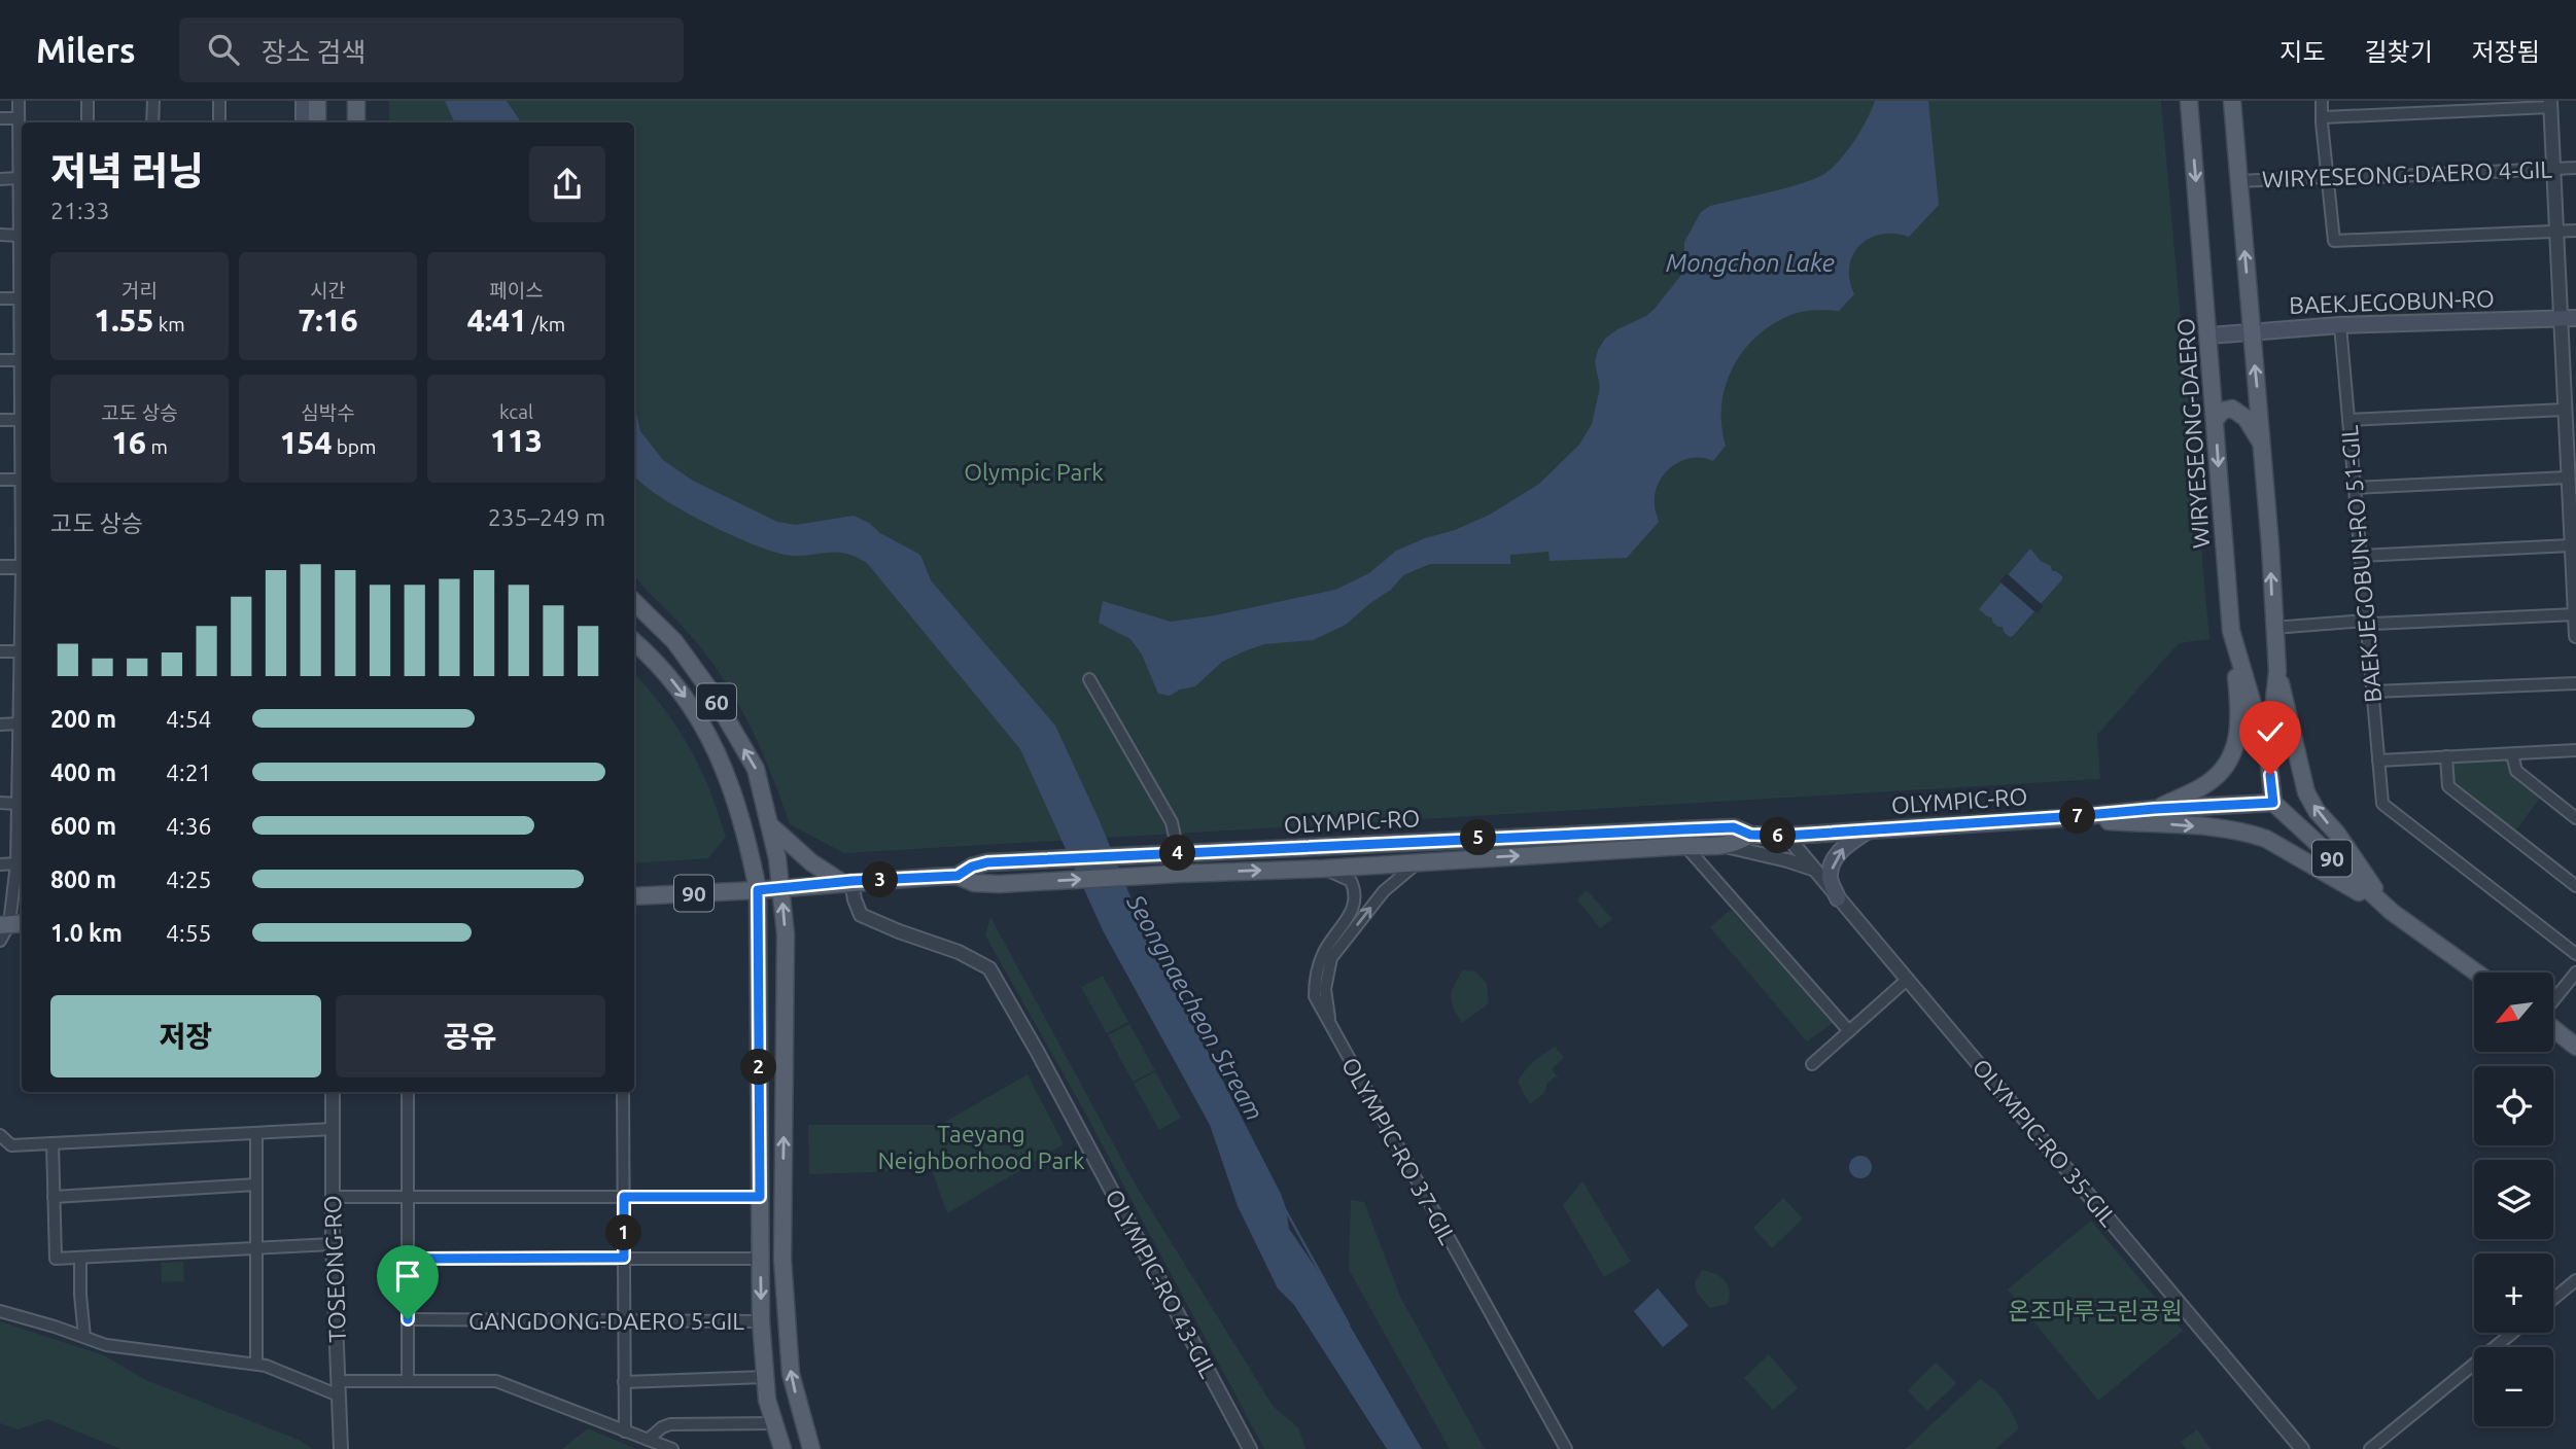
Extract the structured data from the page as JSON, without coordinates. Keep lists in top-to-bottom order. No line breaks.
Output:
{"streets":{"main road":["BAEKJEGOBUN-RO","WIRYESEONG-DAERO","60","OLYMPIC-RO","90"],"street":["WIRYESEONG-DAERO 4-GIL","BAEKJEGOBUN-RO 51-GIL","OLYMPIC-RO 35-GIL","OLYMPIC-RO 37-GIL","TOSEONG-RO","OLYMPIC-RO 43-GIL","GANGDONG-DAERO 5-GIL"]},"crossings":[["WIRYESEONG-DAERO 4-GIL","WIRYESEONG-DAERO"],["BAEKJEGOBUN-RO","WIRYESEONG-DAERO"],["BAEKJEGOBUN-RO","BAEKJEGOBUN-RO 51-GIL"],["WIRYESEONG-DAERO","OLYMPIC-RO"],["WIRYESEONG-DAERO","90"],["60","OLYMPIC-RO"],["60","GANGDONG-DAERO 5-GIL"],["OLYMPIC-RO","90"],["OLYMPIC-RO","OLYMPIC-RO 35-GIL"],["OLYMPIC-RO","OLYMPIC-RO 37-GIL"],["OLYMPIC-RO","OLYMPIC-RO 43-GIL"]],"water":["Mongchon Lake","Seongnaecheon Stream"],"parks":["Olympic Park","Taeyang Neighborhood Park","온조마루근린공원"],"north":"bottom left","page":{"header":"Milers","search":"장소 검색","nav":["지도","길찾기","저장됨"],"heading":["저녁 러닝","21:33"],"stats":[["거리","1.55 km"],["시간","7:16"],["페이스","4:41 /km"],["고도 상승","16 m"],["심박수","154 bpm"],["kcal","113"]],"chart":["고도 상승","235–249 m"],"list":[{"name":"200 m","note":"4:54"},{"name":"400 m","note":"4:21"},{"name":"600 m","note":"4:36"},{"name":"800 m","note":"4:25"},{"name":"1.0 km","note":"4:55"}],"pins":["7","6","5","4","3","2","1"],"map_buttons":["+","−"],"buttons":["저장","공유"]}}
